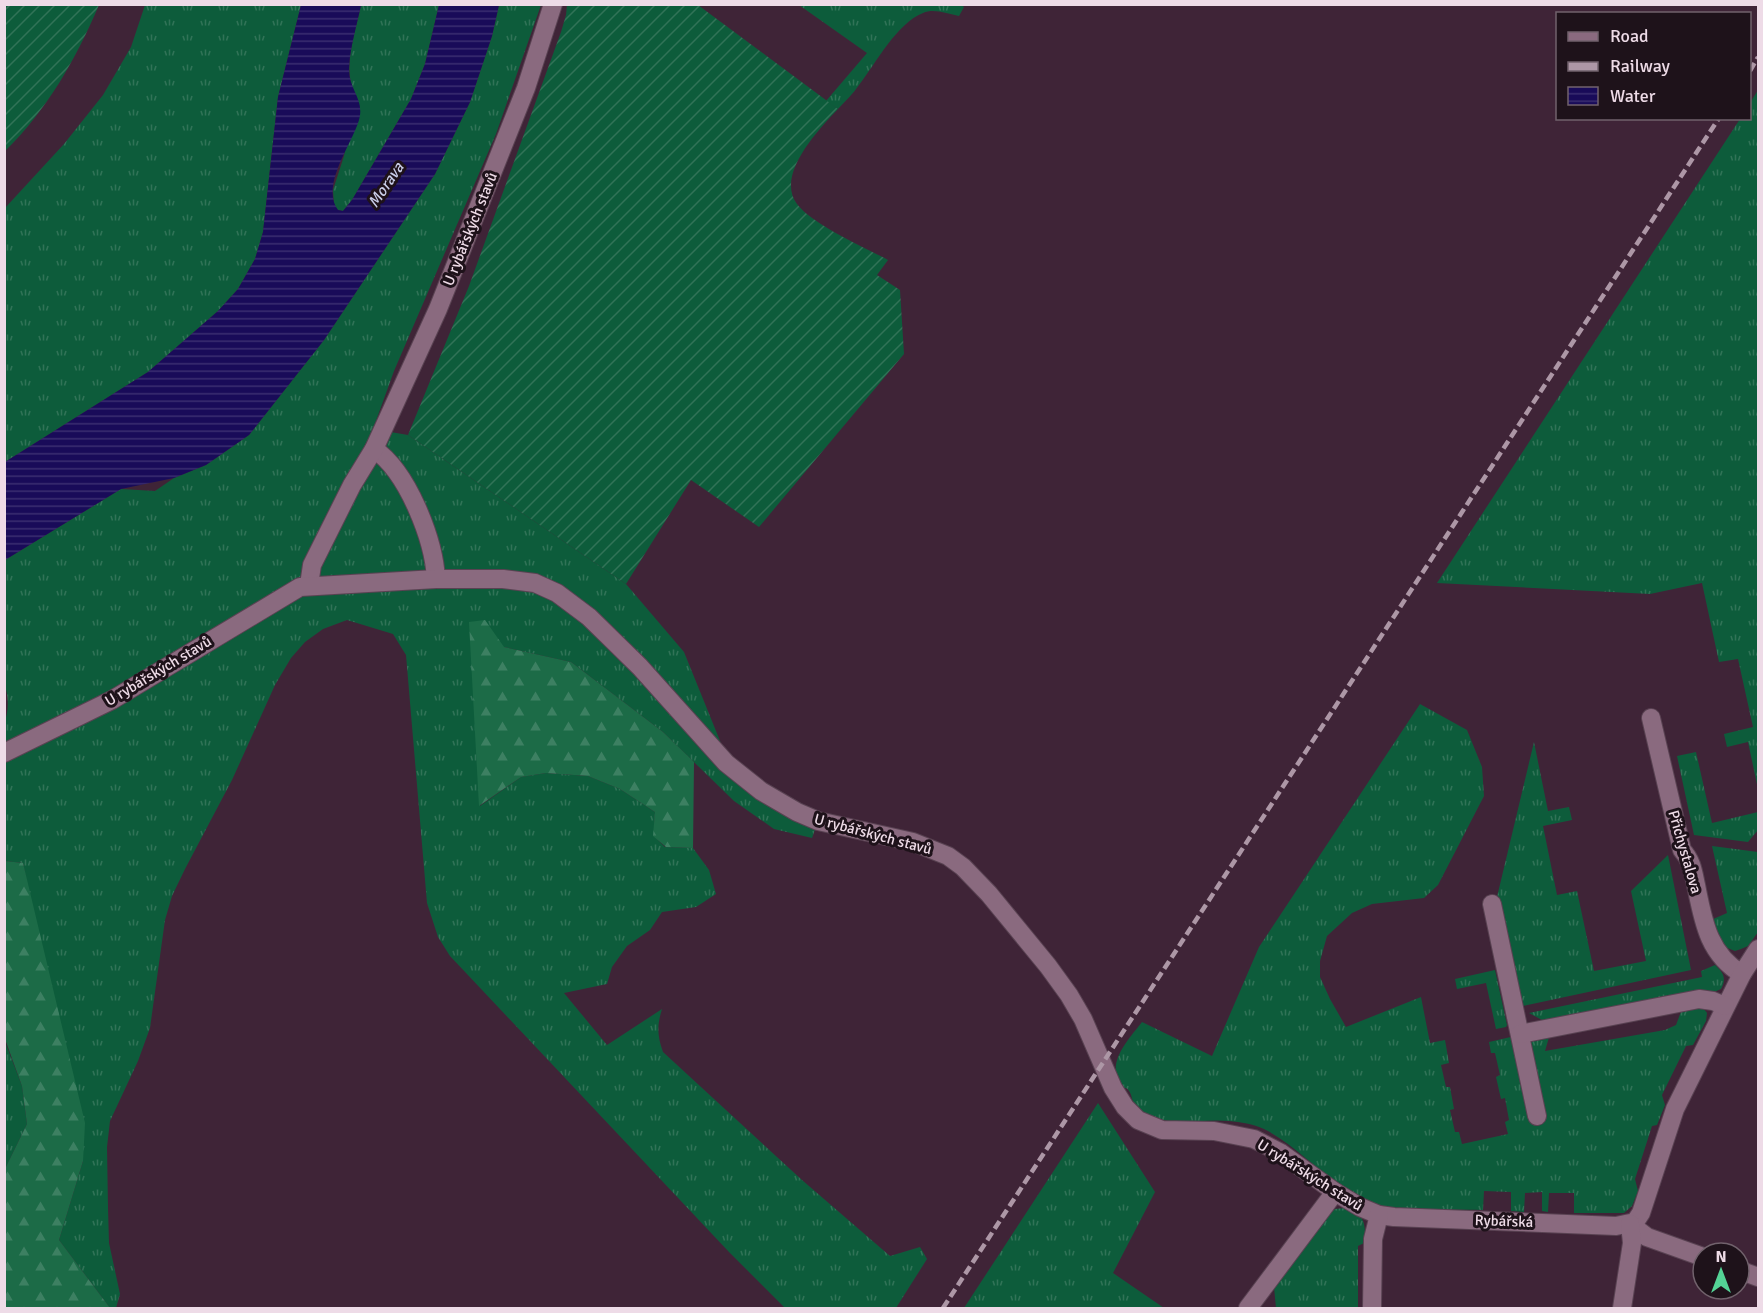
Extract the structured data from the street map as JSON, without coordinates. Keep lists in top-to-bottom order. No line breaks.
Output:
{"streets":{"street":["U rybářských stavů","Přichystalova","Rybářská"]},"crossings":[["U rybářských stavů","Rybářská"]],"water":["Morava"],"legend":["Road","Railway","Water"],"north":"top"}
